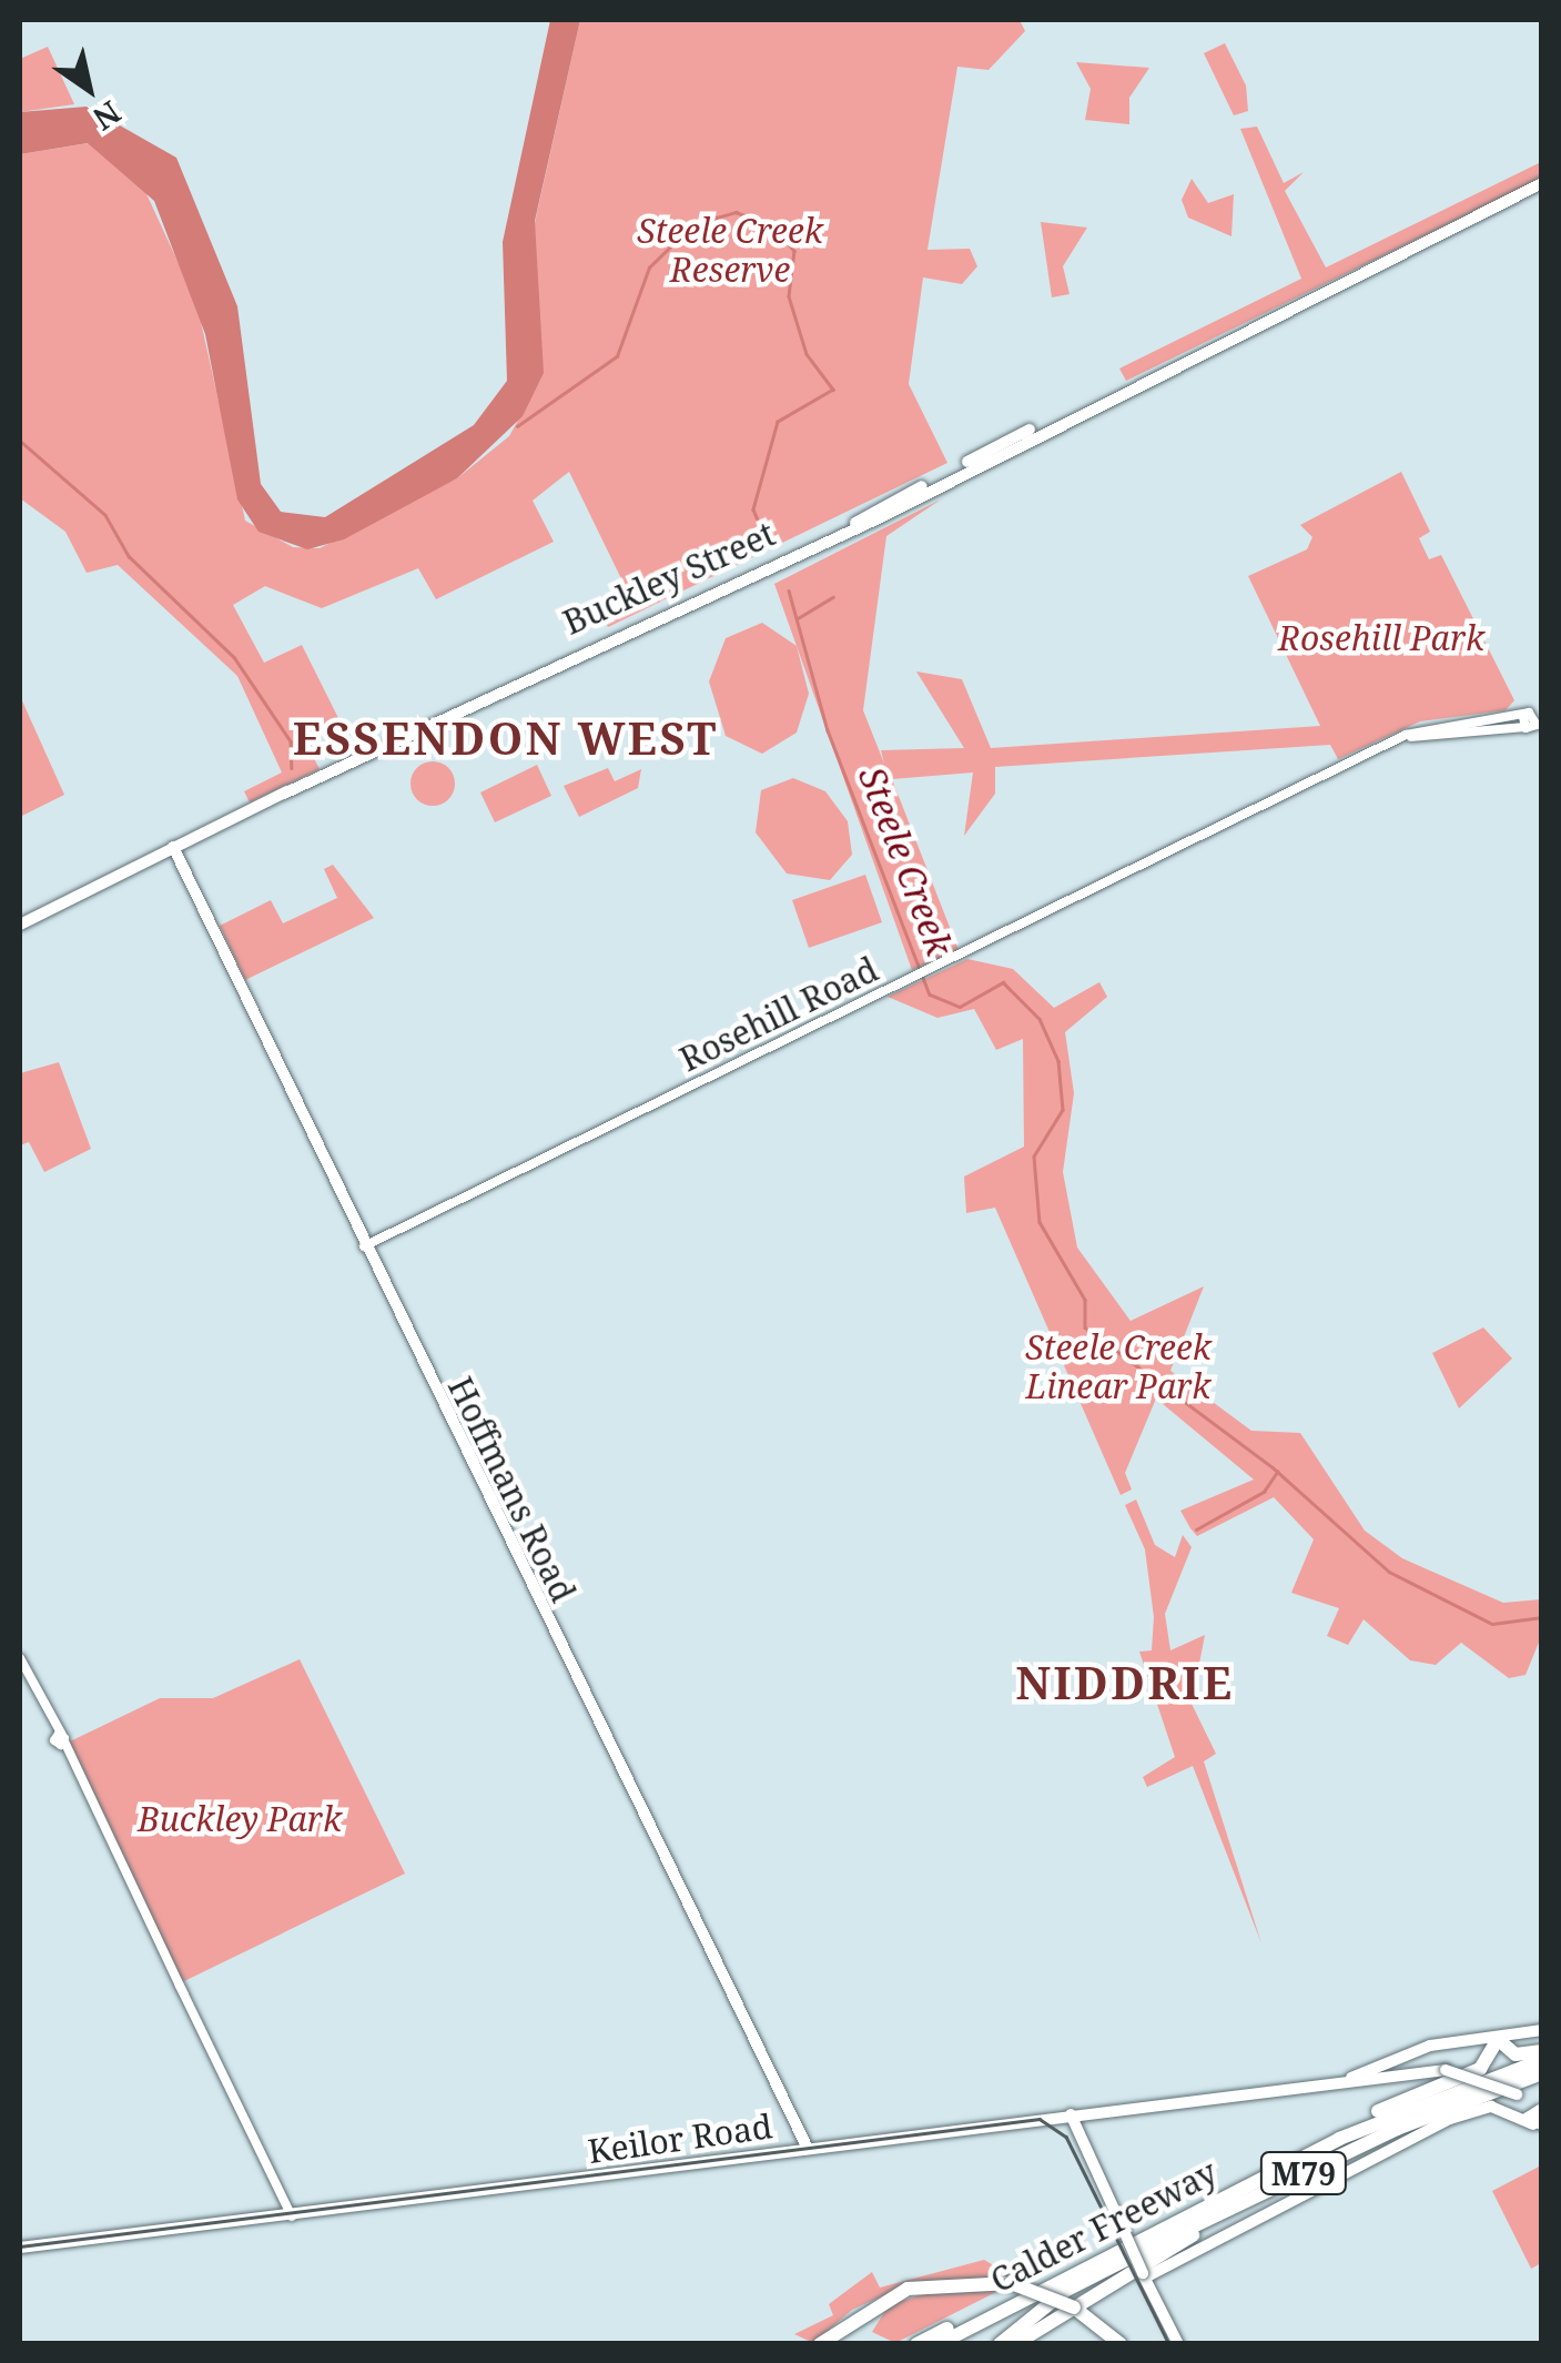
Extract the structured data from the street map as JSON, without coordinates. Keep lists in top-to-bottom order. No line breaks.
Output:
{"streets":{"highway":["M79","Calder Freeway"],"main road":["Buckley Street","Hoffmans Road","Keilor Road"],"street":["Rosehill Road"]},"crossings":[["Buckley Street","Hoffmans Road"],["Rosehill Road","Hoffmans Road"],["Hoffmans Road","Keilor Road"]],"districts":["ESSENDON WEST","NIDDRIE"],"water":["Steele Creek"],"parks":["Steele Creek Reserve","Rosehill Park","Steele Creek Linear Park","Buckley Park"],"north":"bottom right"}
